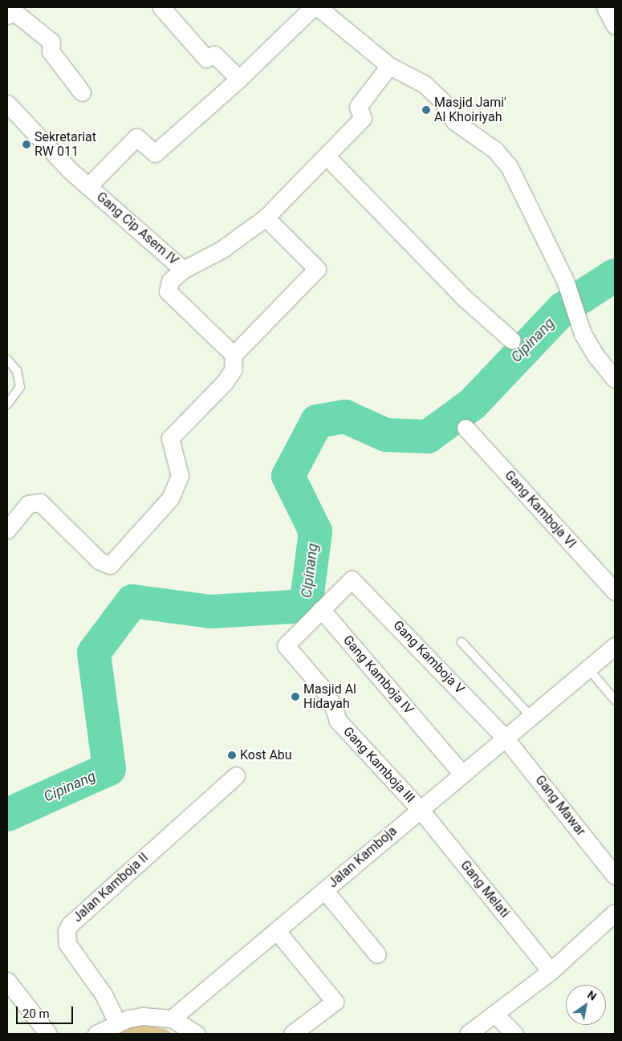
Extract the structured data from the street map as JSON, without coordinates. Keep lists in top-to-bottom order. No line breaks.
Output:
{"streets":{"street":["Gang Cip Asem IV","Gang Kamboja VI","Gang Kamboja V","Gang Kamboja IV","Gang Kamboja III","Gang Mawar","Jalan Kamboja","Jalan Kamboja II","Gang Melati"]},"crossings":[["Gang Kamboja V","Gang Kamboja IV"],["Gang Kamboja V","Gang Kamboja III"],["Gang Kamboja V","Gang Mawar"],["Gang Kamboja V","Jalan Kamboja"],["Gang Kamboja IV","Gang Kamboja III"],["Gang Kamboja IV","Jalan Kamboja"],["Gang Kamboja III","Jalan Kamboja"],["Gang Kamboja III","Gang Melati"],["Gang Mawar","Jalan Kamboja"],["Jalan Kamboja","Gang Melati"]],"water":["Cipinang"],"places":["Masjid Jami' Al Khoiriyah","Sekretariat RW 011","Masjid Al Hidayah","Kost Abu"],"scale_bar":"20 m","north":"top right"}
